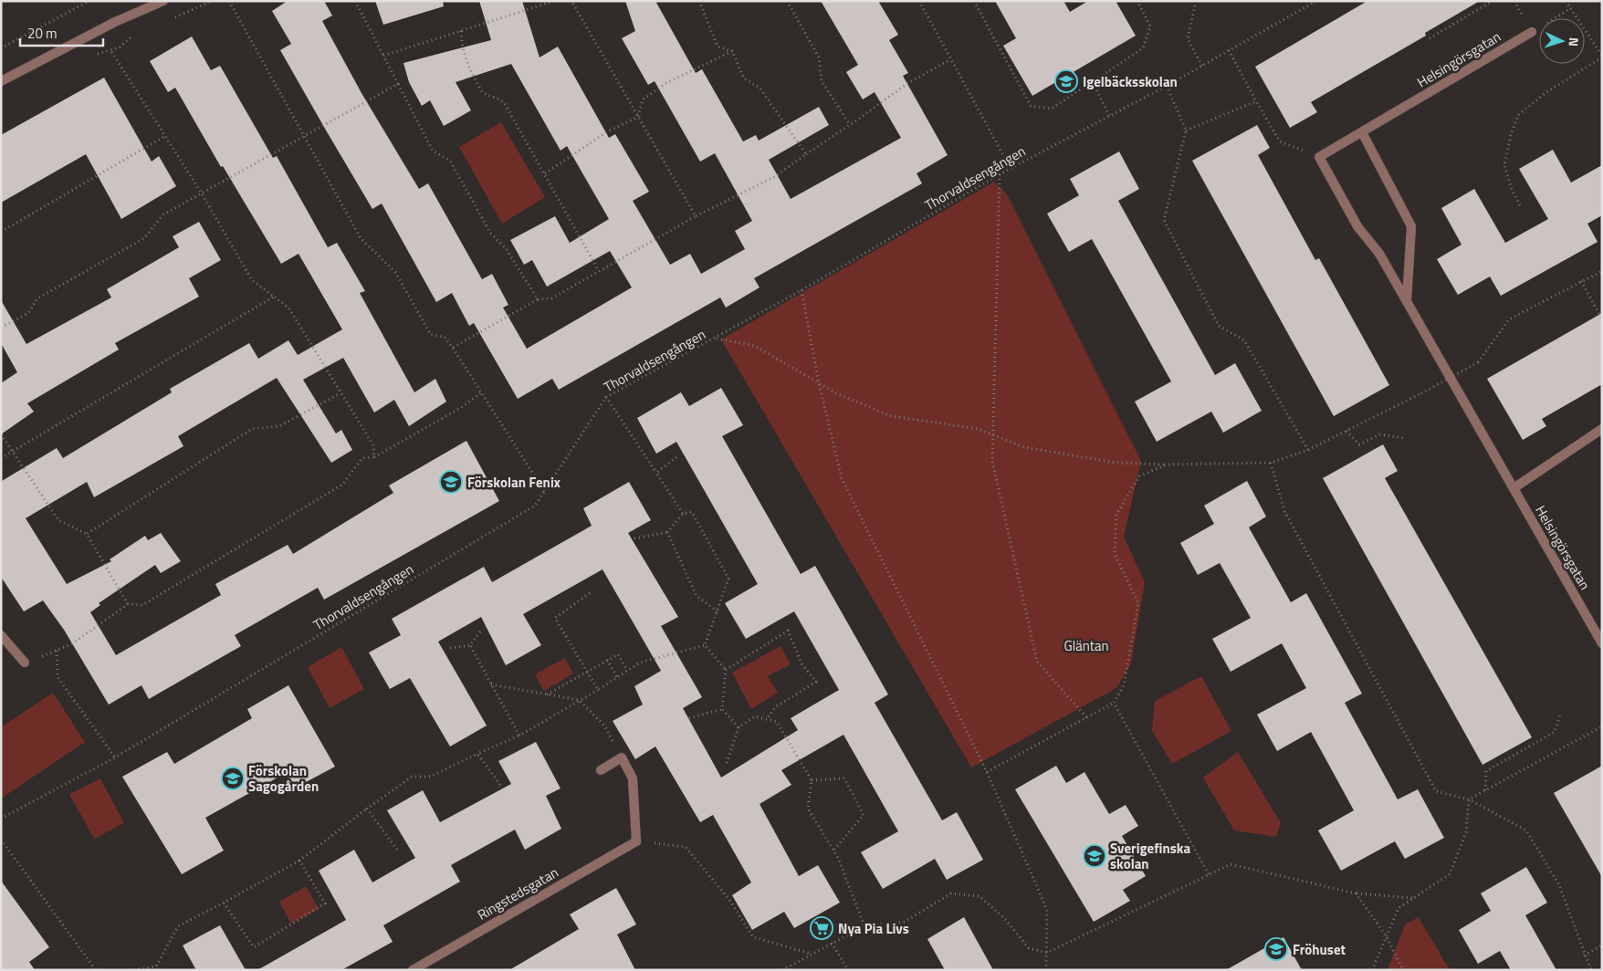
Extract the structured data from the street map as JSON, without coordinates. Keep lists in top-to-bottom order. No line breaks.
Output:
{"streets":{"street":["Helsingörsgatan","Ringstedsgatan"],"path":["Thorvaldsengången"]},"parks":["Gläntan"],"places":{"school or university":["Igelbäcksskolan","Förskolan Fenix","Förskolan Sagogården","Sverigefinska skolan","Fröhuset"],"supermarket":["Nya Pia Livs"]},"scale_bar":"20 m","north":"right"}
